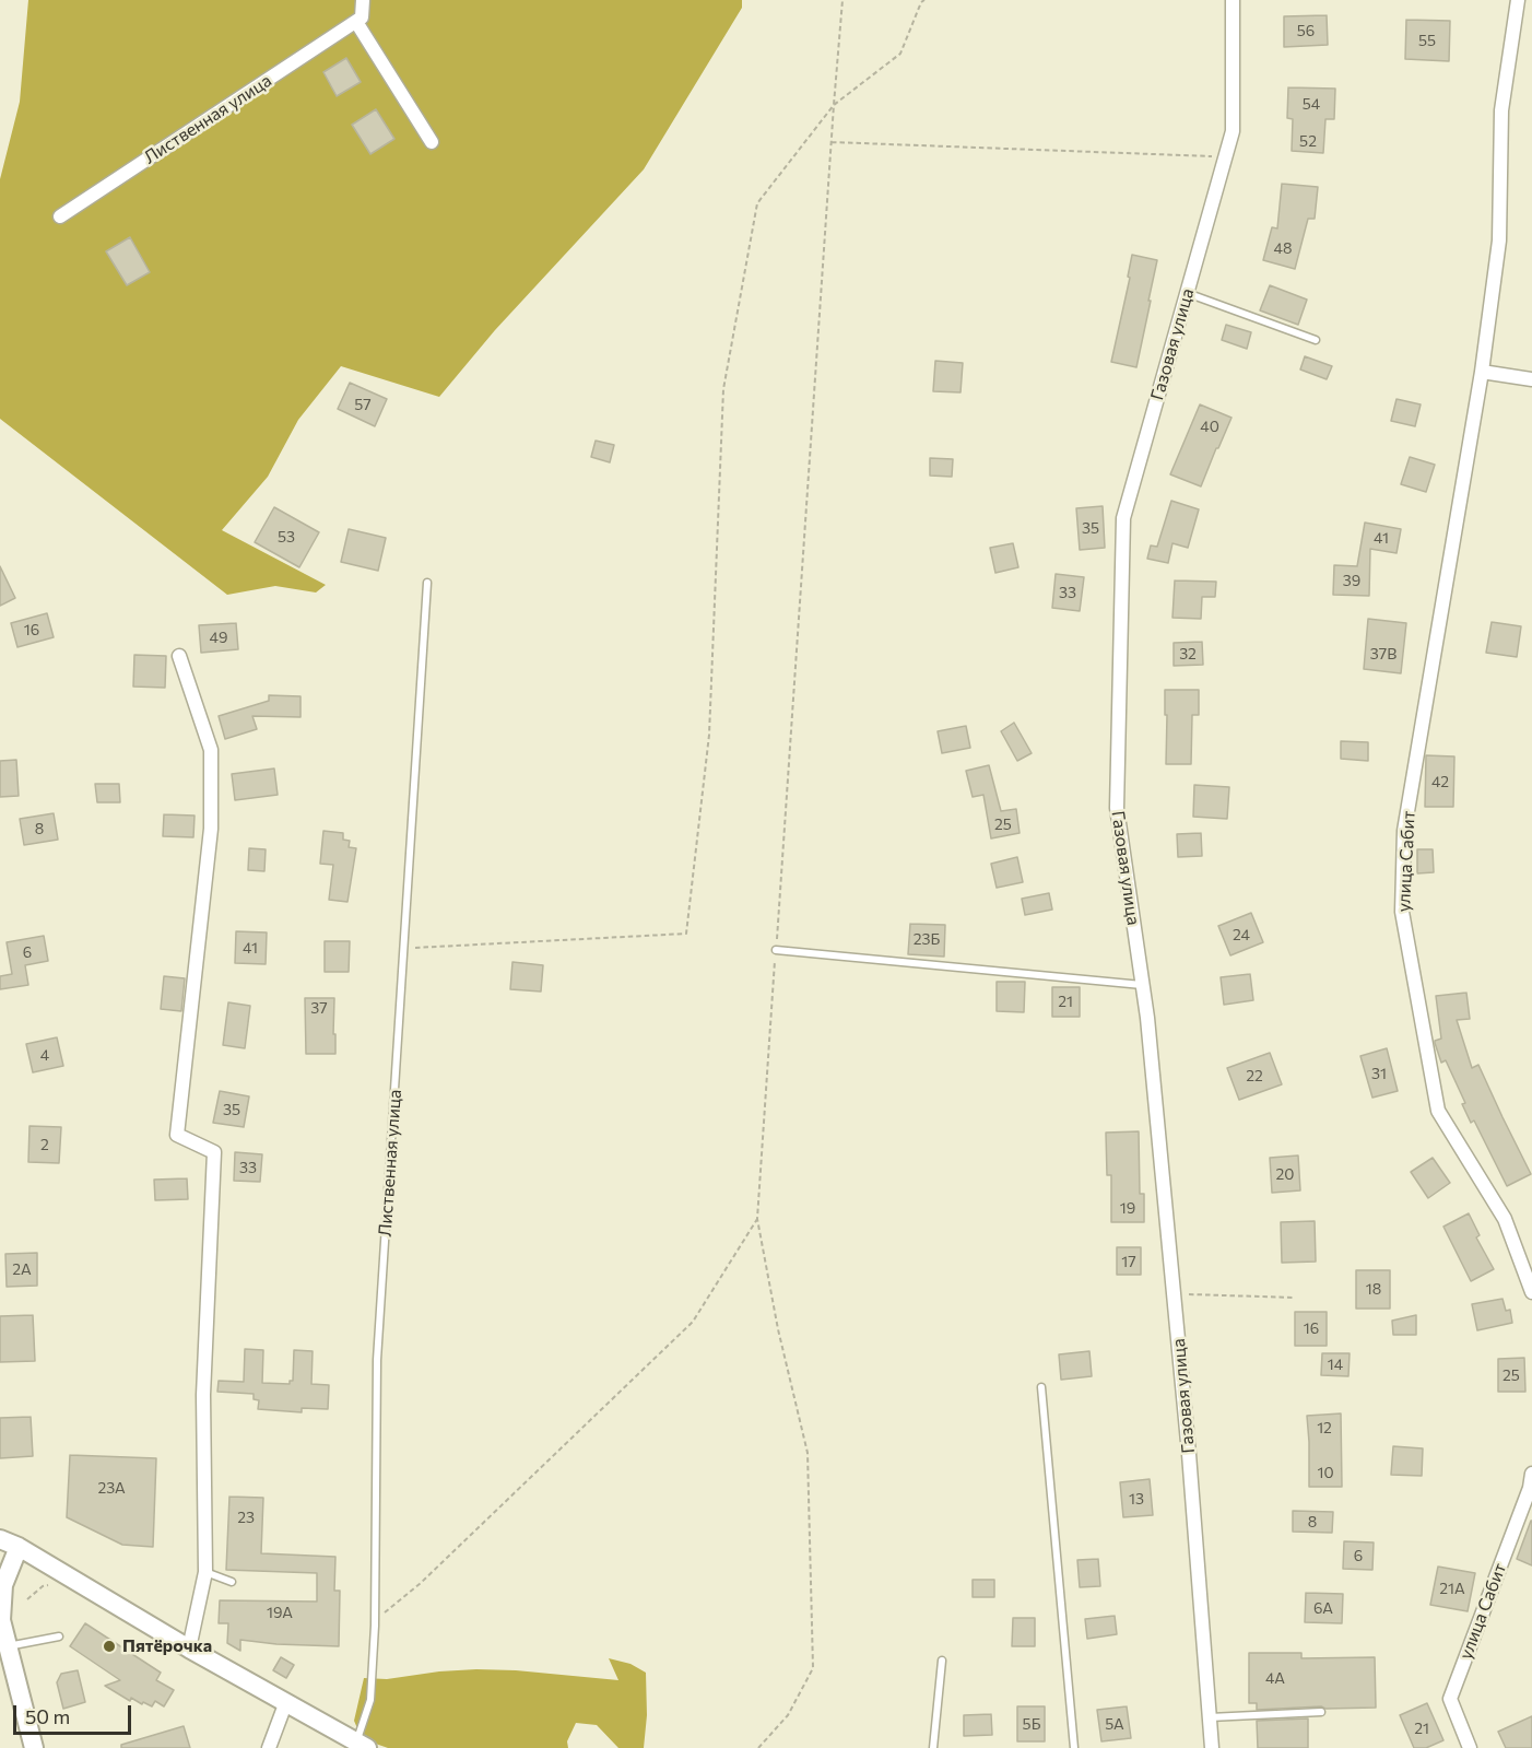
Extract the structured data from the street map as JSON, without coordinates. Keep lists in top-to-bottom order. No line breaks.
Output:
{"streets":{"street":["Лиственная улица","Газовая улица","улица Сабит"]},"places":["Пятёрочка"],"house_numbers":["56","55","54","52","48","57","40","35","53","41","39","33","16","49","32","37В","42","25","8","24","23Б","41","6","21","37","4","31","22","35","2","33","20","19","17","2А","18","16","14","25","12","10","23А","13","23","8","6","21А","6А","19А","4А","5Б","5А","21"],"scale_bar":"50 m"}
